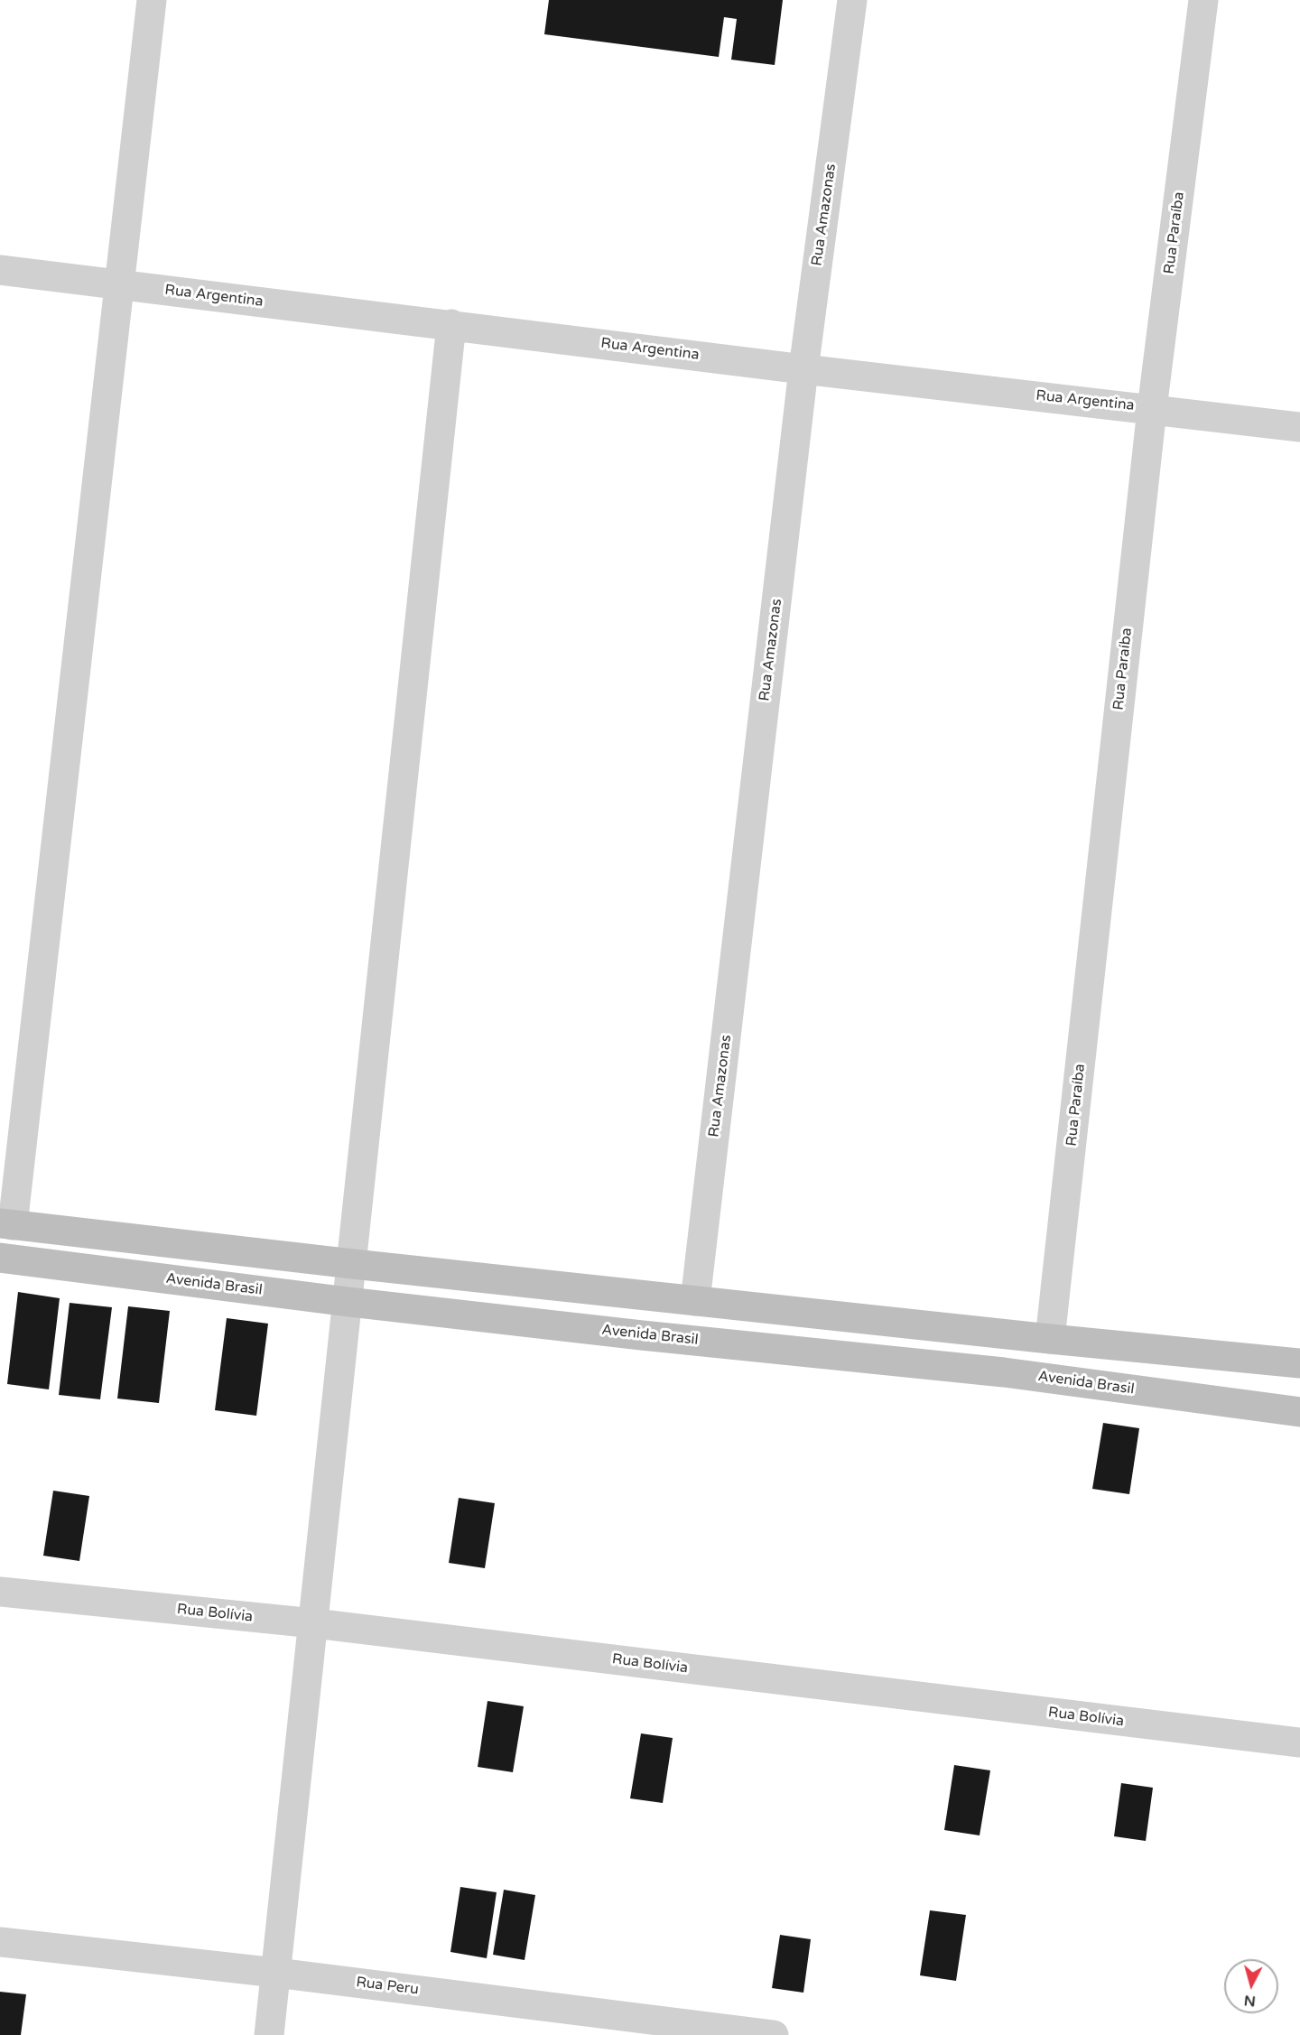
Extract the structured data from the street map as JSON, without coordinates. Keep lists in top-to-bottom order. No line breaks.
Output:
{"streets":{"street":["Rua Amazonas","Rua Paraíba","Rua Argentina","Avenida Brasil","Rua Bolívia","Rua Peru"]},"crossings":[["Rua Amazonas","Rua Argentina"],["Rua Paraíba","Rua Argentina"]],"north":"bottom"}
